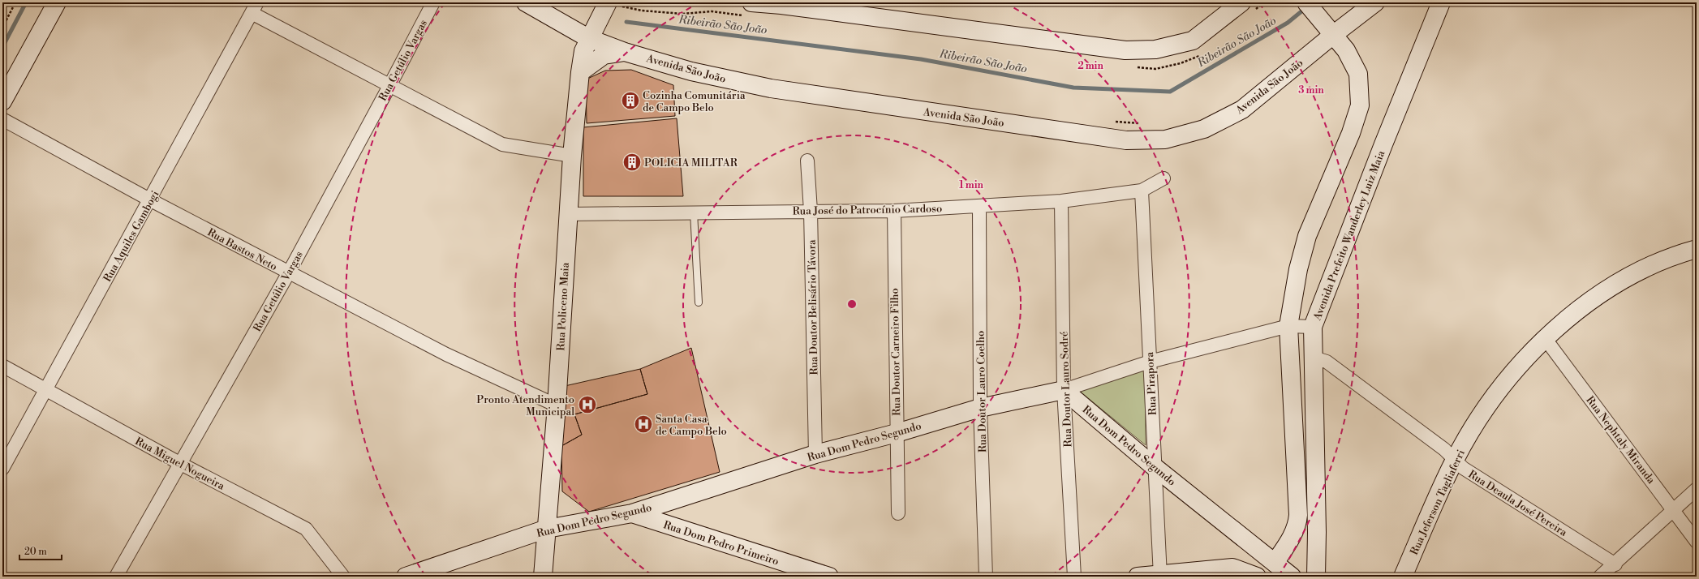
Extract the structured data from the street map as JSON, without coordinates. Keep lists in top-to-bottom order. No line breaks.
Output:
{"streets":{"street":["Rua Getúlio Vargas","Avenida São João","Rua José do Patrocínio Cardoso","Avenida Prefeito Wanderley Luiz Maia","Rua Aquiles Gambogi","Rua Bastos Neto","Rua Policeno Maia","Rua Doutor Belisário Távora","Rua Doutor Carneiro Filho","Rua Pirapora","Rua Doutor Lauro Sodré","Rua Doutor Lauro Coelho","Rua Nephtaly Miranda","Rua Dom Pedro Segundo","Rua Miguel Nogueira","Rua Jeferson Tagliaferri","Rua Deaula José Pereira","Rua Dom Pedro Primeiro"]},"crossings":[["Rua Getúlio Vargas","Rua Bastos Neto"],["Rua Getúlio Vargas","Rua Miguel Nogueira"],["Avenida São João","Rua Policeno Maia"],["Rua José do Patrocínio Cardoso","Rua Policeno Maia"],["Rua José do Patrocínio Cardoso","Rua Doutor Belisário Távora"],["Rua José do Patrocínio Cardoso","Rua Doutor Carneiro Filho"],["Rua José do Patrocínio Cardoso","Rua Pirapora"],["Rua José do Patrocínio Cardoso","Rua Doutor Lauro Sodré"],["Rua José do Patrocínio Cardoso","Rua Doutor Lauro Coelho"],["Avenida Prefeito Wanderley Luiz Maia","Rua Deaula José Pereira"],["Rua Aquiles Gambogi","Rua Bastos Neto"],["Rua Aquiles Gambogi","Rua Miguel Nogueira"],["Rua Bastos Neto","Rua Policeno Maia"],["Rua Policeno Maia","Rua Dom Pedro Segundo"],["Rua Doutor Belisário Távora","Rua Dom Pedro Segundo"],["Rua Doutor Carneiro Filho","Rua Dom Pedro Segundo"],["Rua Pirapora","Rua Dom Pedro Segundo"],["Rua Doutor Lauro Sodré","Rua Dom Pedro Segundo"],["Rua Doutor Lauro Coelho","Rua Dom Pedro Segundo"],["Rua Nephtaly Miranda","Rua Jeferson Tagliaferri"],["Rua Dom Pedro Segundo","Rua Dom Pedro Primeiro"],["Rua Jeferson Tagliaferri","Rua Deaula José Pereira"]],"water":["Ribeirão São João"],"places":{"building":["Cozinha Comunitária de Campo Belo","POLICIA MILITAR"],"hospital":["Pronto Atendimento Municipal","Santa Casa de Campo Belo"]},"scale_bar":"20 m","rings":["2 min","3 min","1 min"]}
